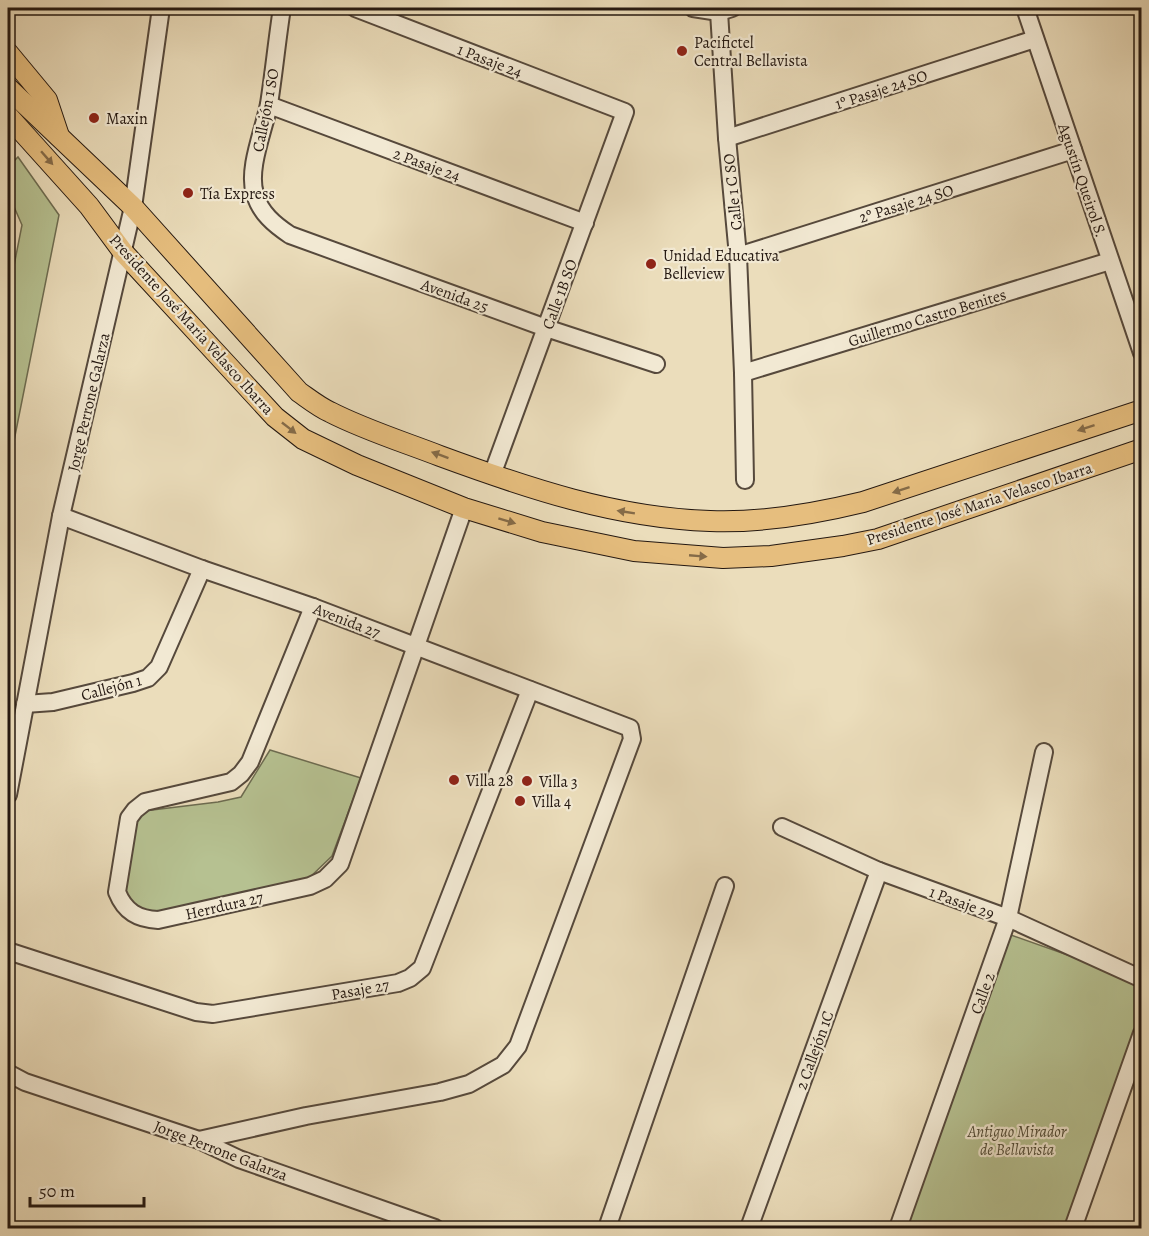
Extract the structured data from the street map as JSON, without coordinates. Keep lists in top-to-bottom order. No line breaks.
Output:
{"streets":{"main road":["Presidente José Maria Velasco Ibarra"],"street":["1 Pasaje 24","1º Pasaje 24 SO","Callejón 1 SO","2 Pasaje 24","Agustín Queirol S.","Calle 1 C SO","2º Pasaje 24 SO","Calle 1B SO","Avenida 25","Guillermo Castro Benites","Jorge Perrone Galarza","Avenida 27","Callejón 1","1 Pasaje 29","Herrdura 27","Pasaje 27","Calle 2","2 Callejón 1C"]},"crossings":[["1 Pasaje 24","Calle 1B SO"],["1º Pasaje 24 SO","Agustín Queirol S."],["1º Pasaje 24 SO","Calle 1 C SO"],["Callejón 1 SO","2 Pasaje 24"],["Callejón 1 SO","Avenida 25"],["2 Pasaje 24","Calle 1B SO"],["Agustín Queirol S.","2º Pasaje 24 SO"],["Agustín Queirol S.","Guillermo Castro Benites"],["Calle 1 C SO","2º Pasaje 24 SO"],["Calle 1 C SO","Guillermo Castro Benites"],["Calle 1B SO","Avenida 25"],["Calle 1B SO","Presidente José Maria Velasco Ibarra"],["Presidente José Maria Velasco Ibarra","Jorge Perrone Galarza"],["Presidente José Maria Velasco Ibarra","Herrdura 27"],["Jorge Perrone Galarza","Avenida 27"],["Jorge Perrone Galarza","Callejón 1"],["Avenida 27","Callejón 1"],["Avenida 27","Herrdura 27"],["Avenida 27","Pasaje 27"],["1 Pasaje 29","Calle 2"],["1 Pasaje 29","2 Callejón 1C"]],"parks":["Antiguo Mirador de Bellavista"],"places":["Pacifictel Central Bellavista","Maxin","Tía Express","Unidad Educativa Belleview","Villa 28","Villa 3","Villa 4"],"scale_bar":"50 m"}
